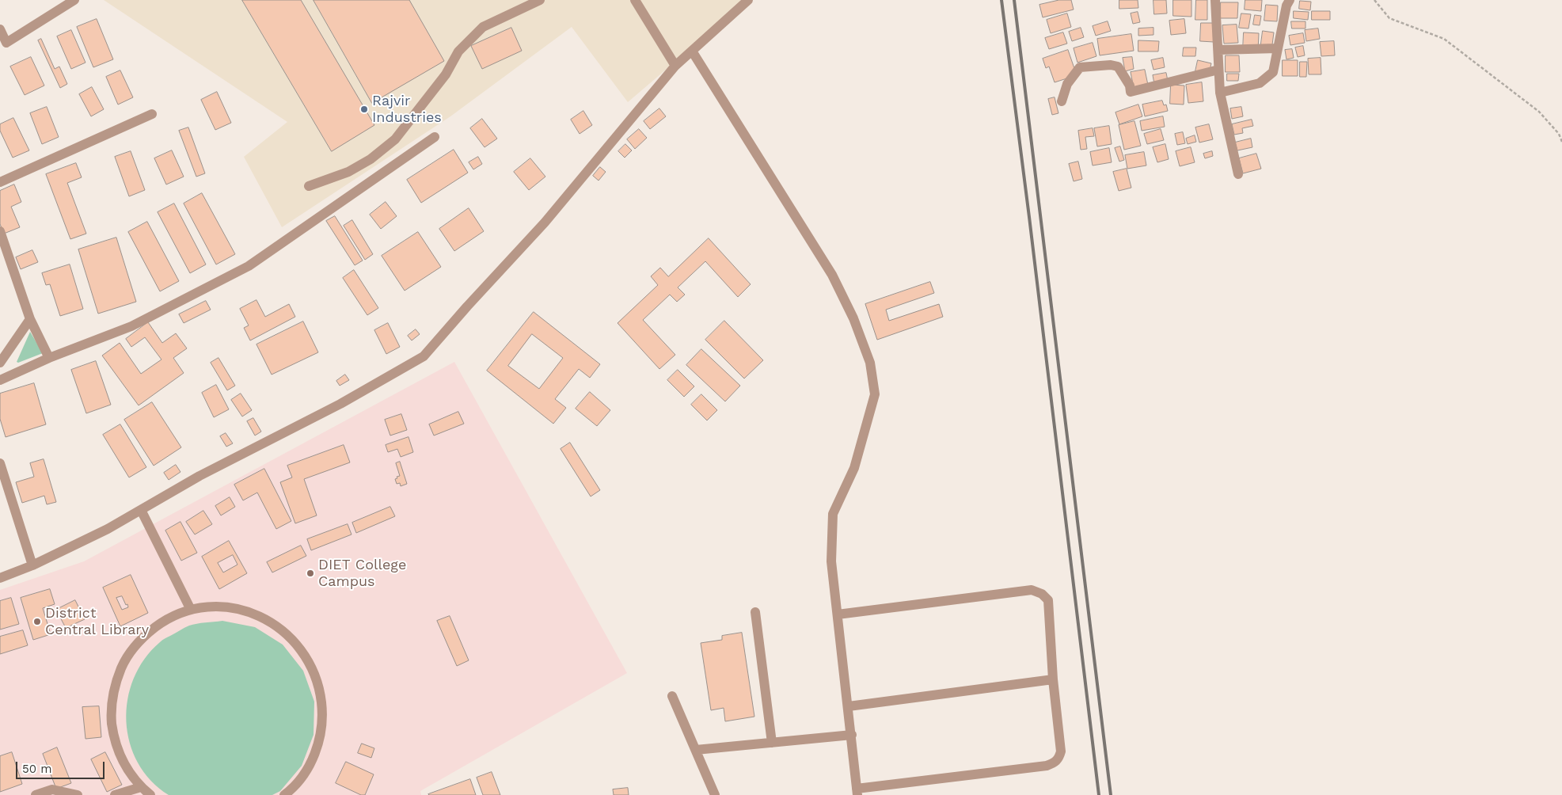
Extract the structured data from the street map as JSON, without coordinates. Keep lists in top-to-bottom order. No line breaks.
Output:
{"places":["Rajvir Industries","DIET College Campus","District Central Library"],"scale_bar":"50 m"}
